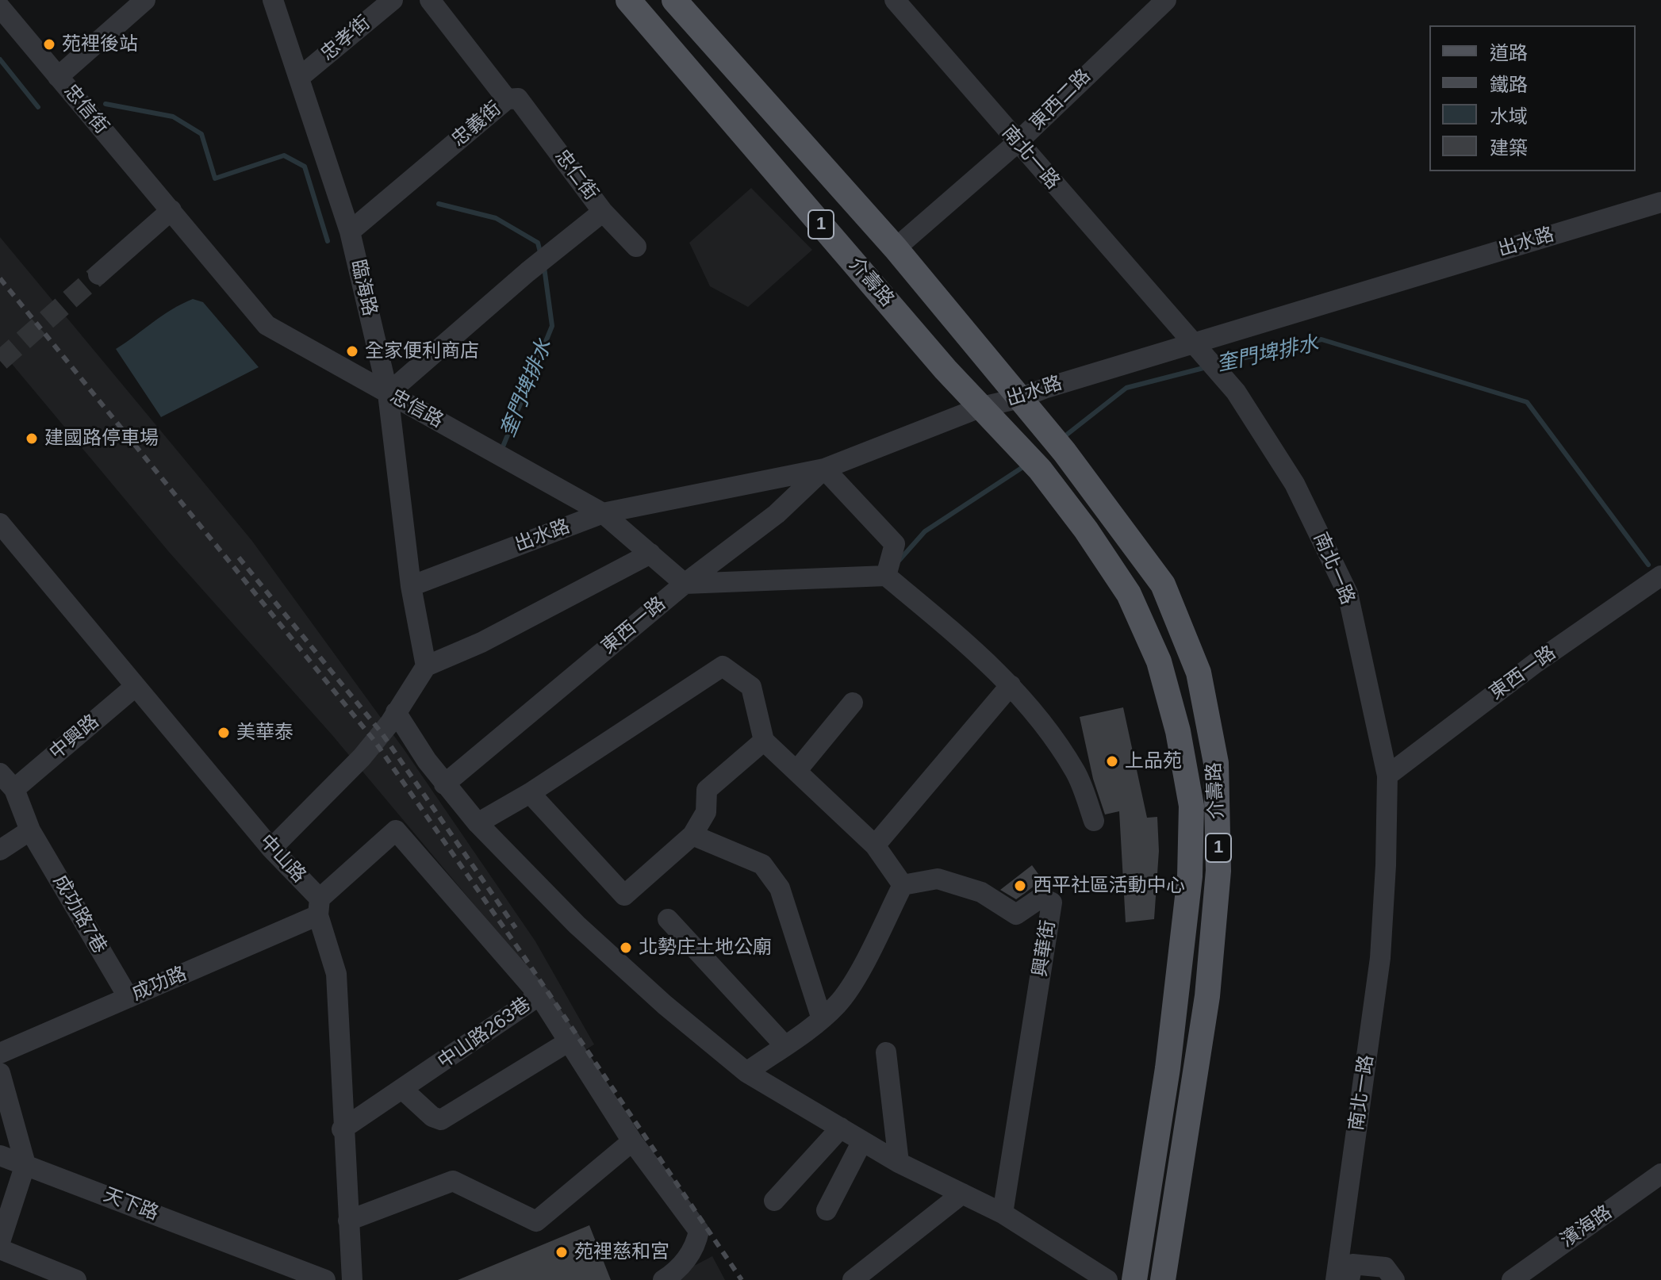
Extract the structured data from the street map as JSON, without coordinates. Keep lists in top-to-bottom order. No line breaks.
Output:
{"streets":{"main road":["1","介壽路"],"street":["忠孝街","東西二路","忠信街","忠義街","南北一路","忠仁街","出水路","臨海路","忠信路","東西一路","中興路","中山路","成功路7巷","興華街","成功路","中山路263巷","天下路","濱海路"]},"crossings":[["忠孝街","臨海路"],["東西二路","南北一路"],["東西二路","1"],["忠信街","忠信路"],["忠義街","忠仁街"],["忠義街","臨海路"],["南北一路","出水路"],["南北一路","東西一路"],["忠仁街","臨海路"],["忠仁街","忠信路"],["1","出水路"],["1","介壽路"],["出水路","介壽路"],["出水路","臨海路"],["出水路","忠信路"],["出水路","東西一路"],["臨海路","忠信路"],["忠信路","東西一路"],["中興路","中山路"],["中興路","成功路7巷"],["中山路","成功路"],["中山路","中山路263巷"],["成功路7巷","成功路"],["成功路","中山路263巷"]],"water":["奎門埤排水"],"places":["苑裡後站","全家便利商店","建國路停車場","美華泰","上品苑","西平社區活動中心","北勢庄土地公廟","苑裡慈和宮"],"legend":["道路","鐵路","水域","建築"]}
